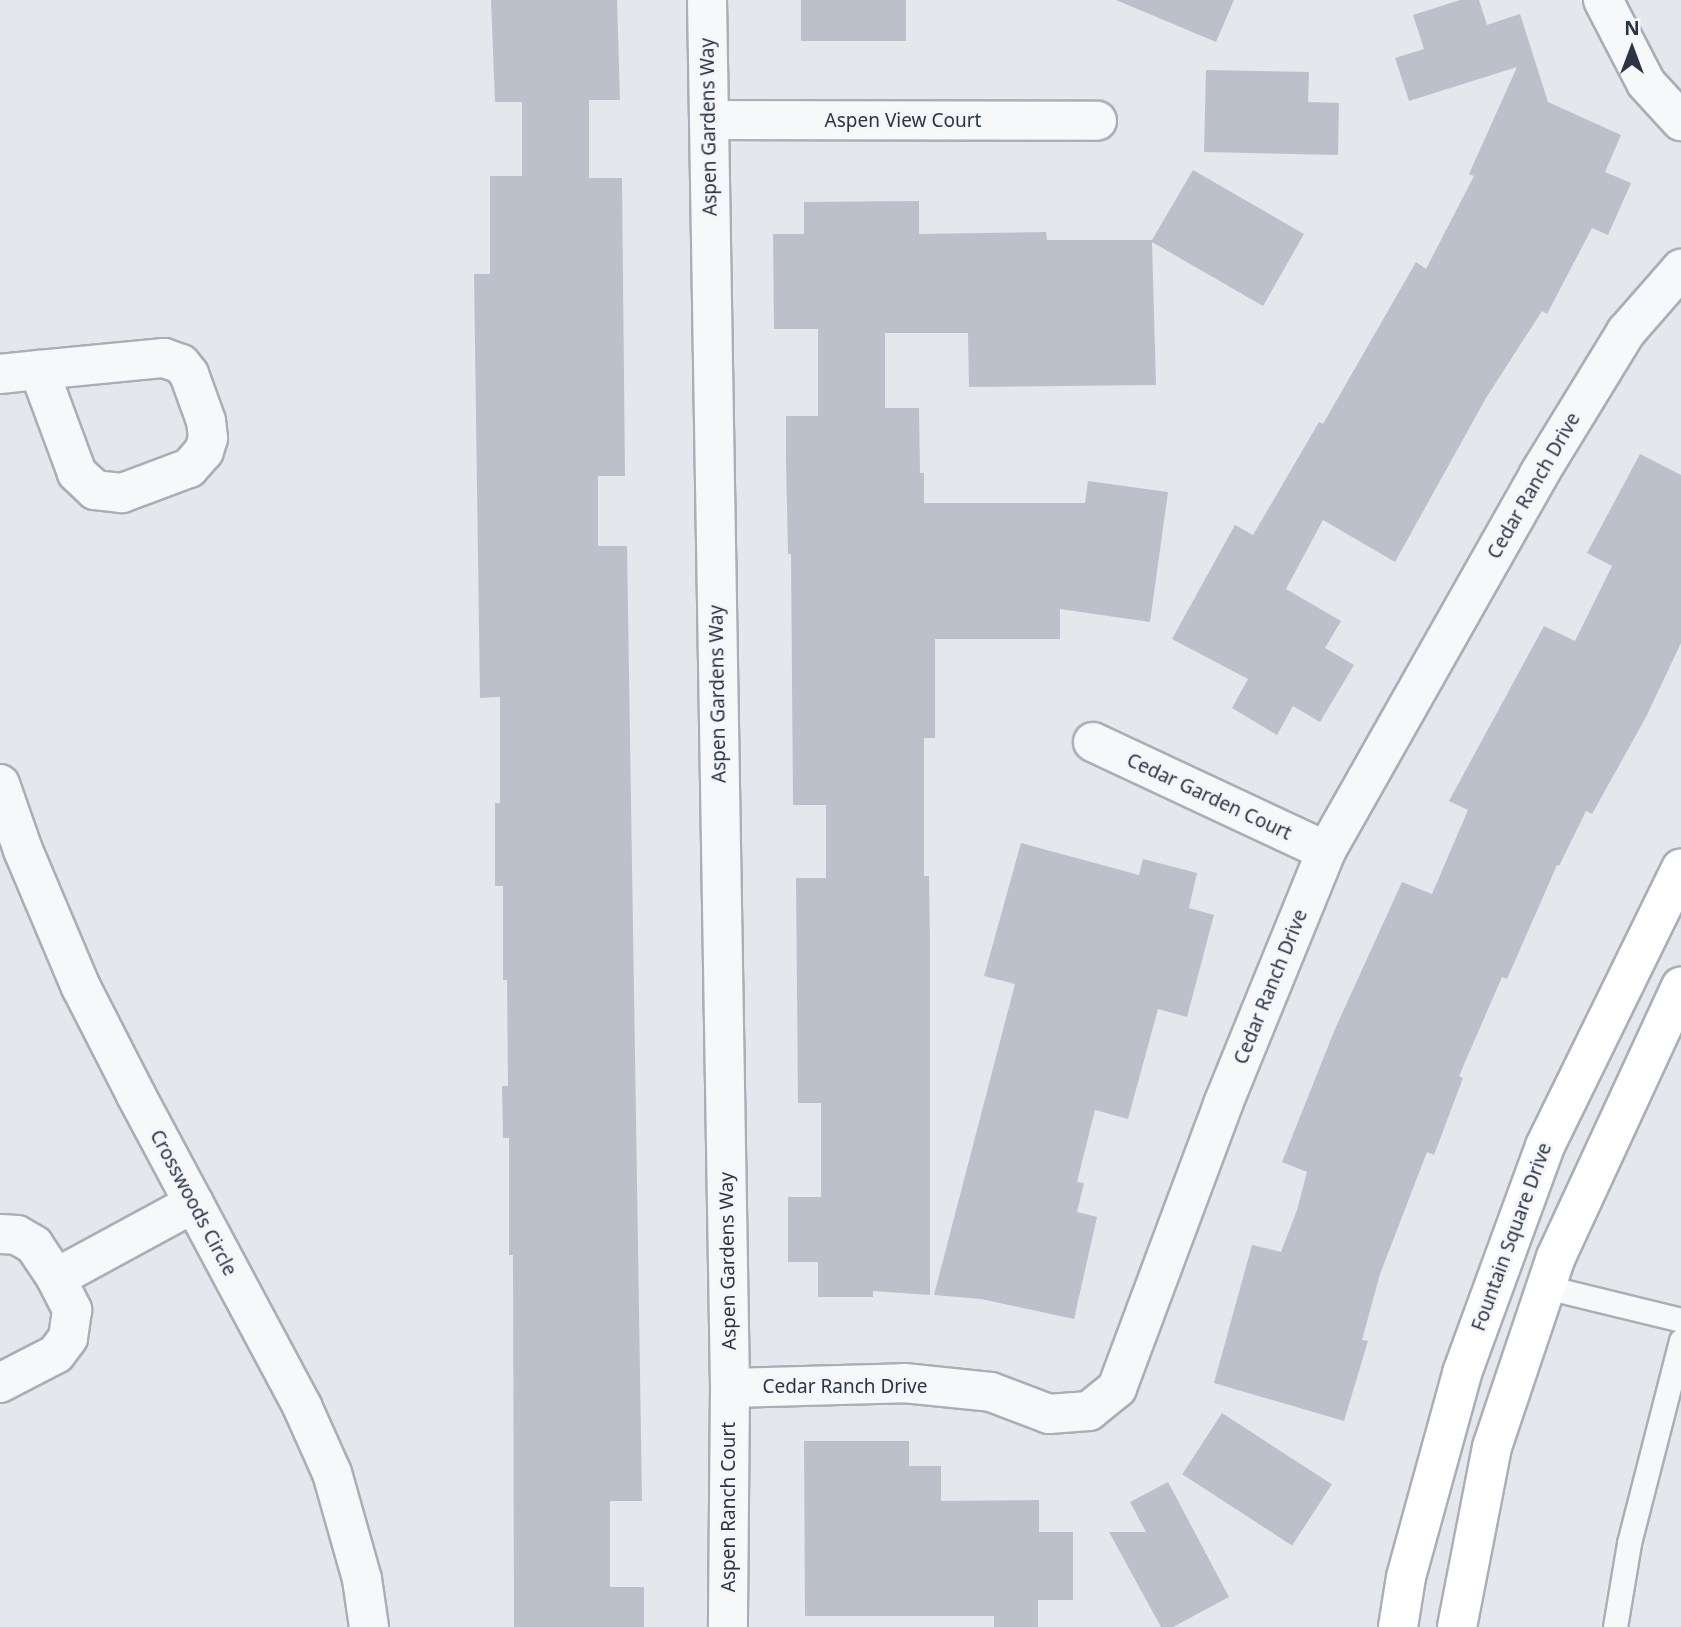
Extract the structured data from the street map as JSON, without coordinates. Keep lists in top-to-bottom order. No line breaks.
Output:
{"streets":{"street":["Aspen View Court","Aspen Gardens Way","Cedar Ranch Drive","Cedar Garden Court","Crosswoods Circle","Fountain Square Drive","Aspen Ranch Court"]},"crossings":[["Aspen View Court","Aspen Gardens Way"],["Aspen Gardens Way","Cedar Ranch Drive"],["Aspen Gardens Way","Aspen Ranch Court"],["Cedar Ranch Drive","Cedar Garden Court"],["Cedar Ranch Drive","Aspen Ranch Court"]],"north":"top"}
